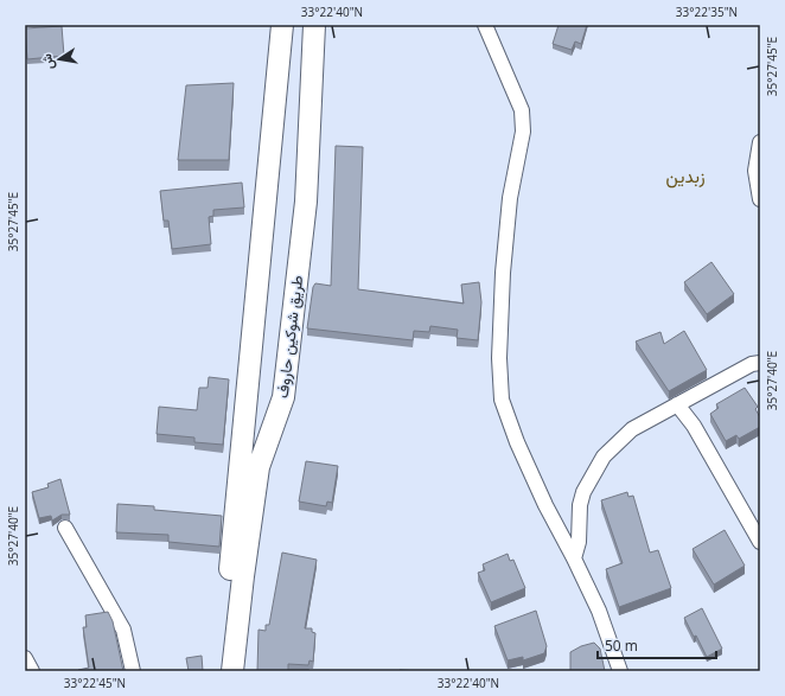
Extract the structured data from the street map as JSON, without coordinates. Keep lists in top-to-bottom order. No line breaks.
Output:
{"streets":{"main road":["طريق شوكين حاروف"]},"districts":["زبدين"],"scale_bar":"50 m","north":"left","coordinates":["33°22'40\"N","33°22'35\"N","35°27'45\"E","35°27'40\"E","33°22'45\"N"]}
